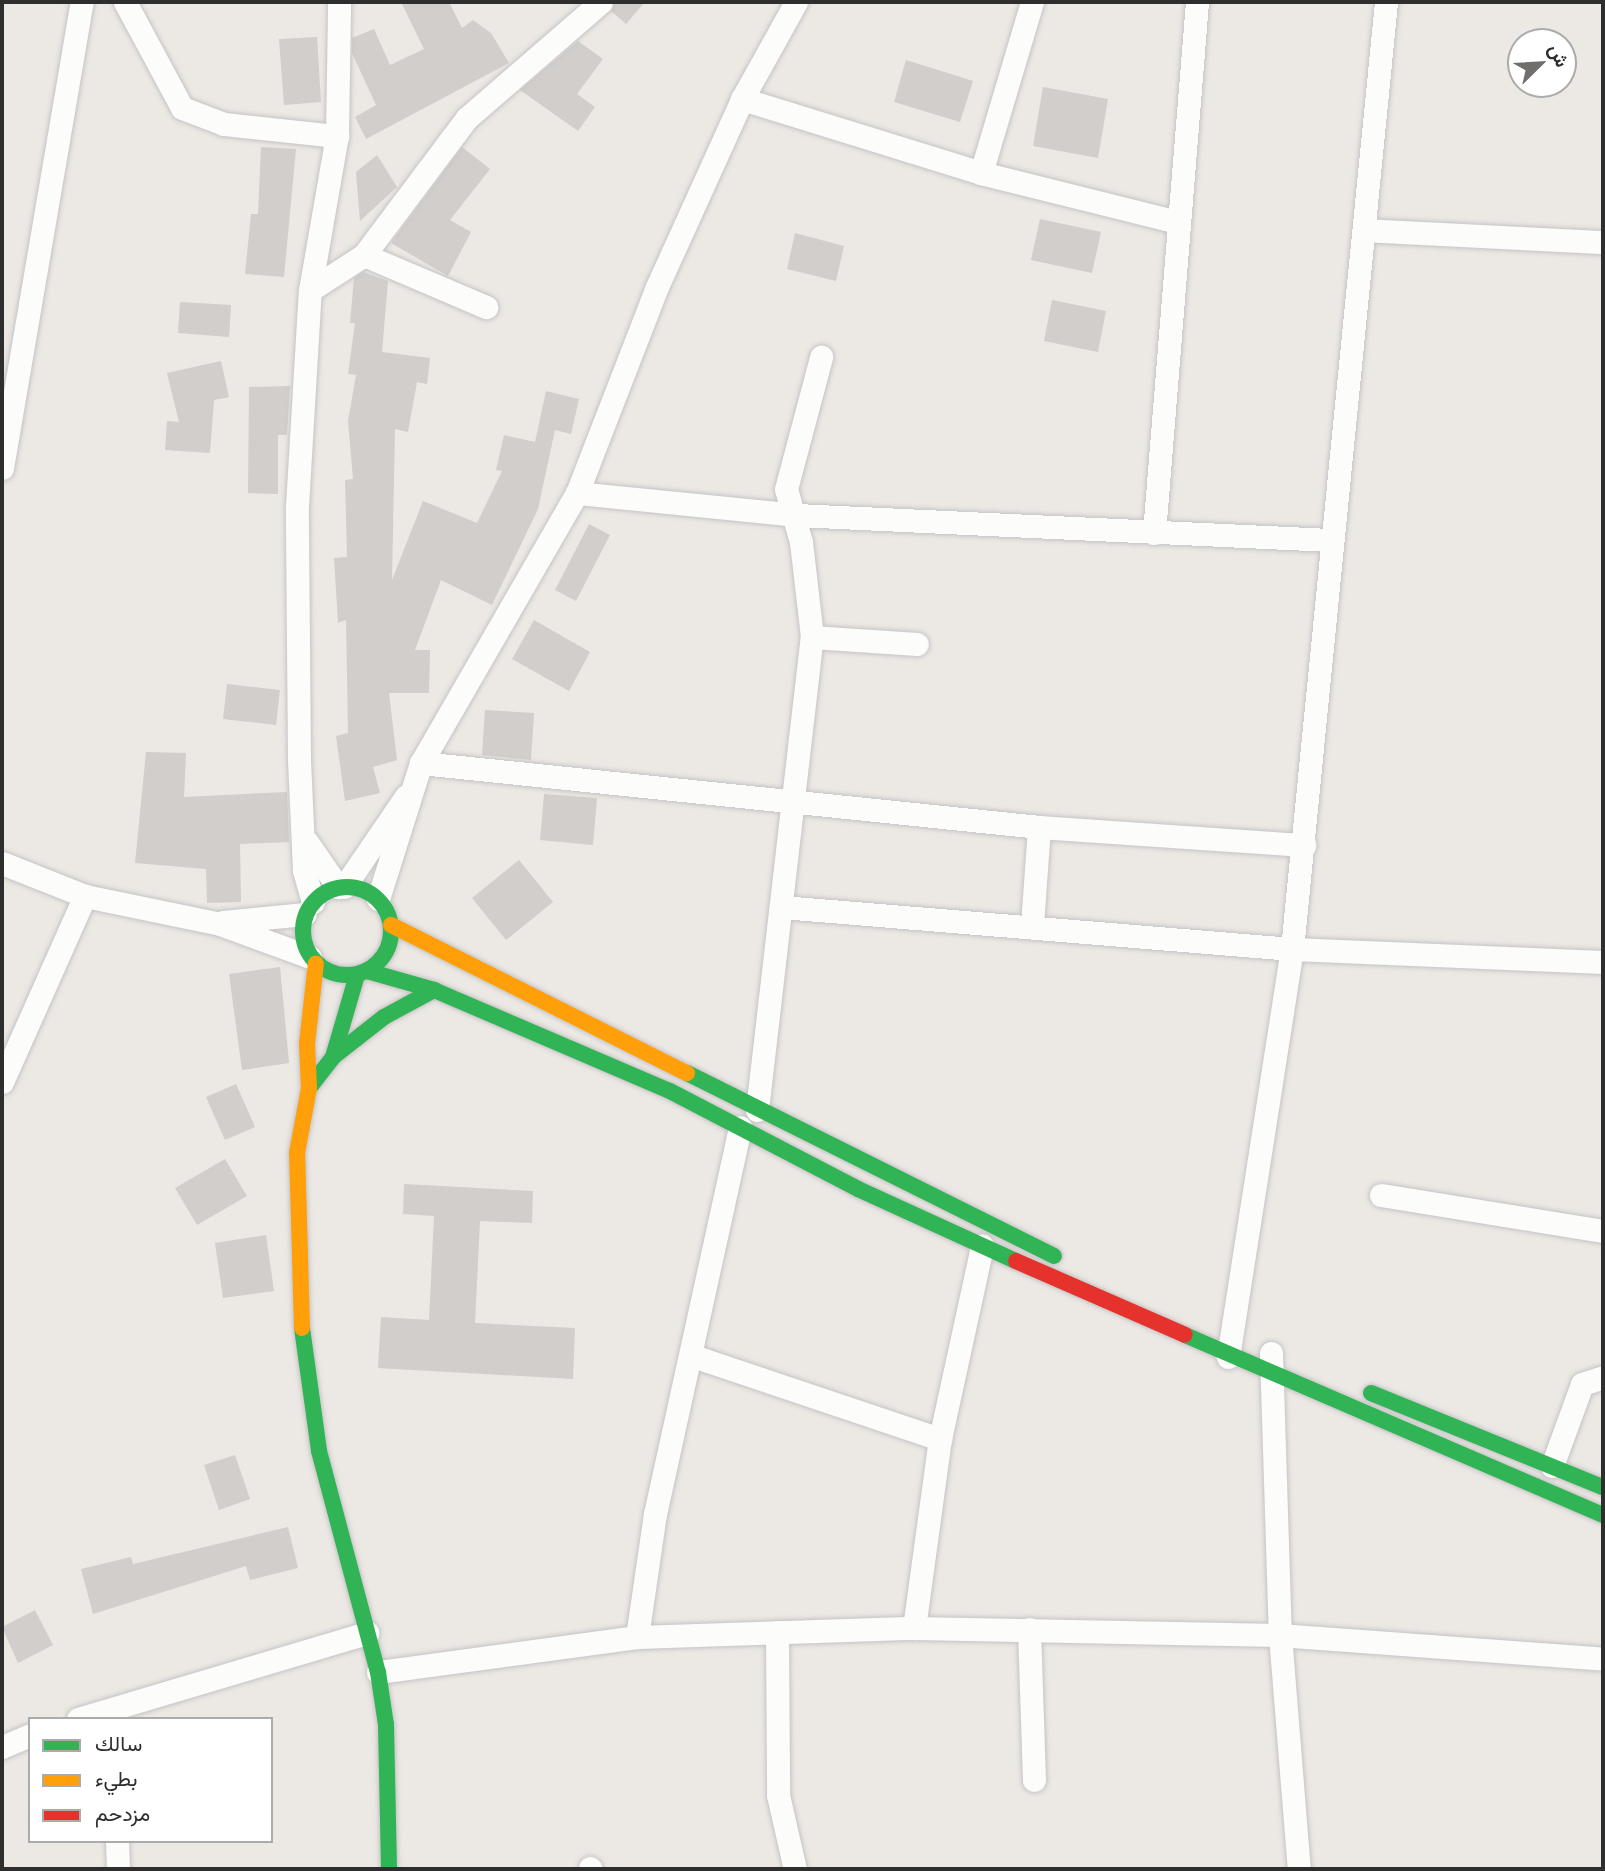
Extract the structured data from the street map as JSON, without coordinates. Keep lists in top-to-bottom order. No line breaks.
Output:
{"legend":["سالك","بطيء","مزدحم"],"north":"top right"}
